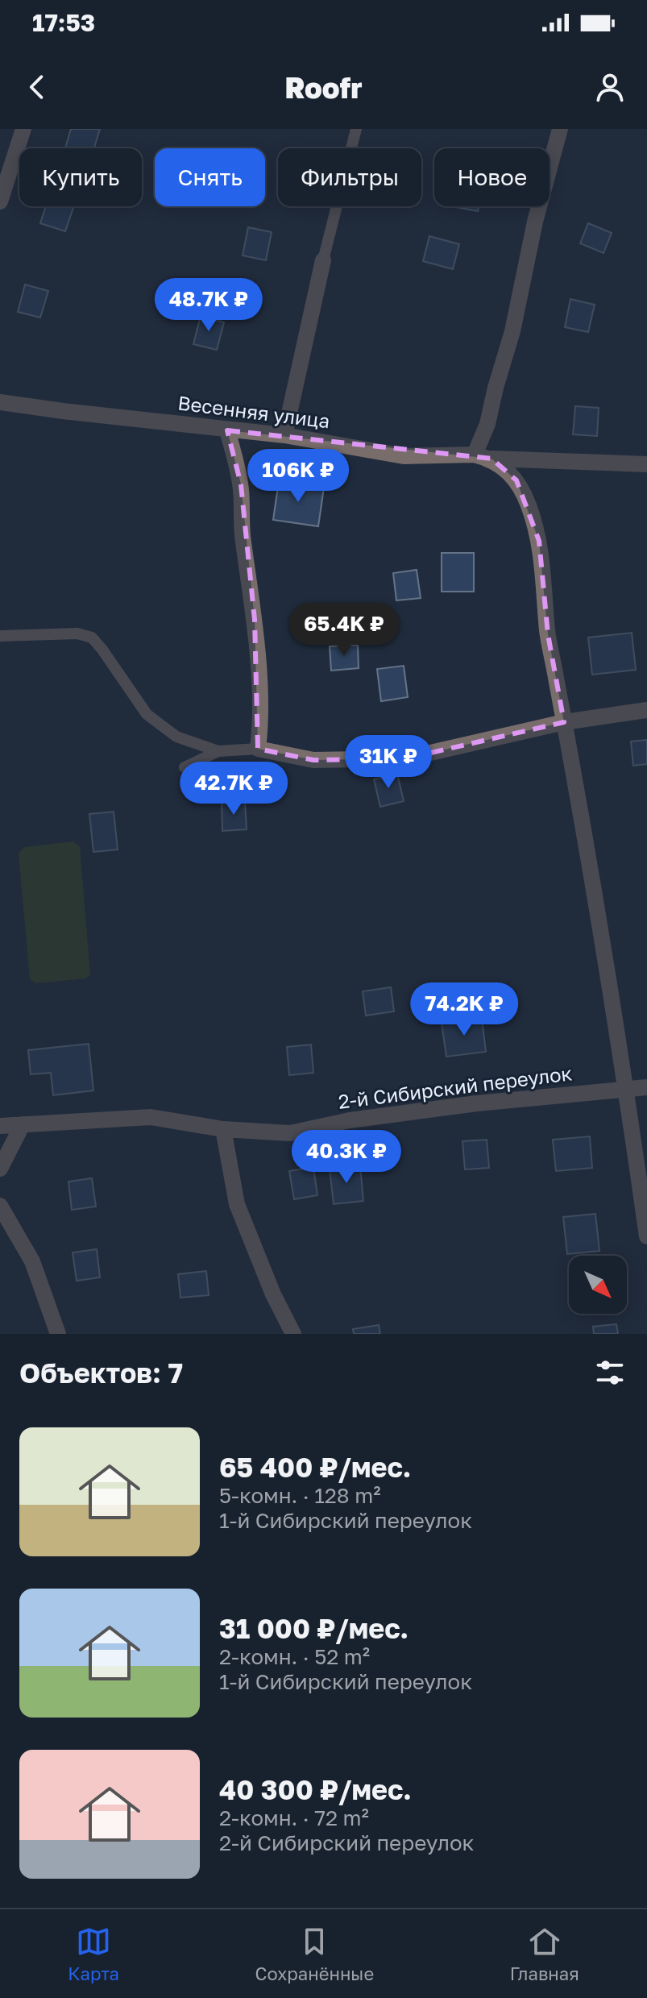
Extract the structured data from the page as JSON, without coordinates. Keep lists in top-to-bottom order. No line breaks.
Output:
{"streets":{"street":["Весенняя улица","2-й Сибирский переулок"]},"north":"bottom right","page":{"status":"17:53","header":"Roofr","chip":["Купить","Снять","Фильтры","Новое"],"price":["48.7K ₽","106K ₽","65.4K ₽","31K ₽","42.7K ₽","74.2K ₽","40.3K ₽"],"heading":"Объектов: 7","list":[{"name":"65 400 ₽/мес.","note":"5-комн. · 128 m² · 1-й Сибирский переулок"},{"name":"31 000 ₽/мес.","note":"2-комн. · 52 m² · 1-й Сибирский переулок"},{"name":"40 300 ₽/мес.","note":"2-комн. · 72 m² · 2-й Сибирский переулок"}],"tabs":["Карта","Сохранённые","Главная"]}}
